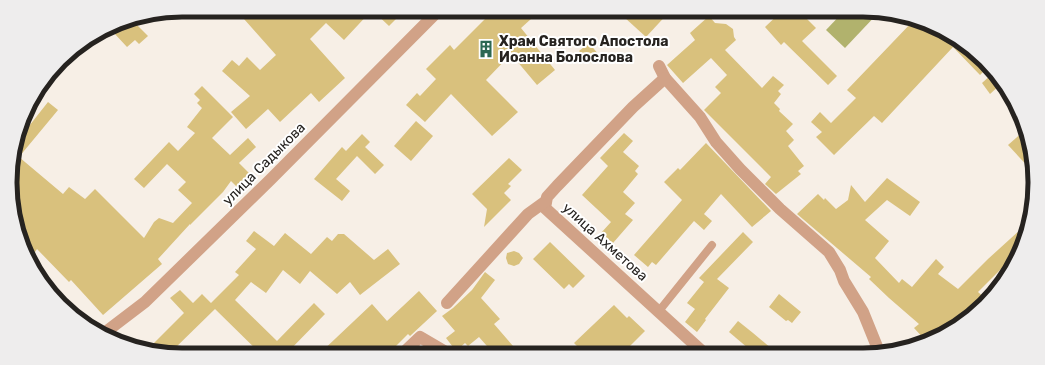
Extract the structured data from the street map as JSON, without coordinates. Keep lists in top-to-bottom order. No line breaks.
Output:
{"streets":{"street":["улица Садыкова","улица Ахметова"]},"places":{"building":["Храм Святого Апостола Иоанна Болослова"]}}
